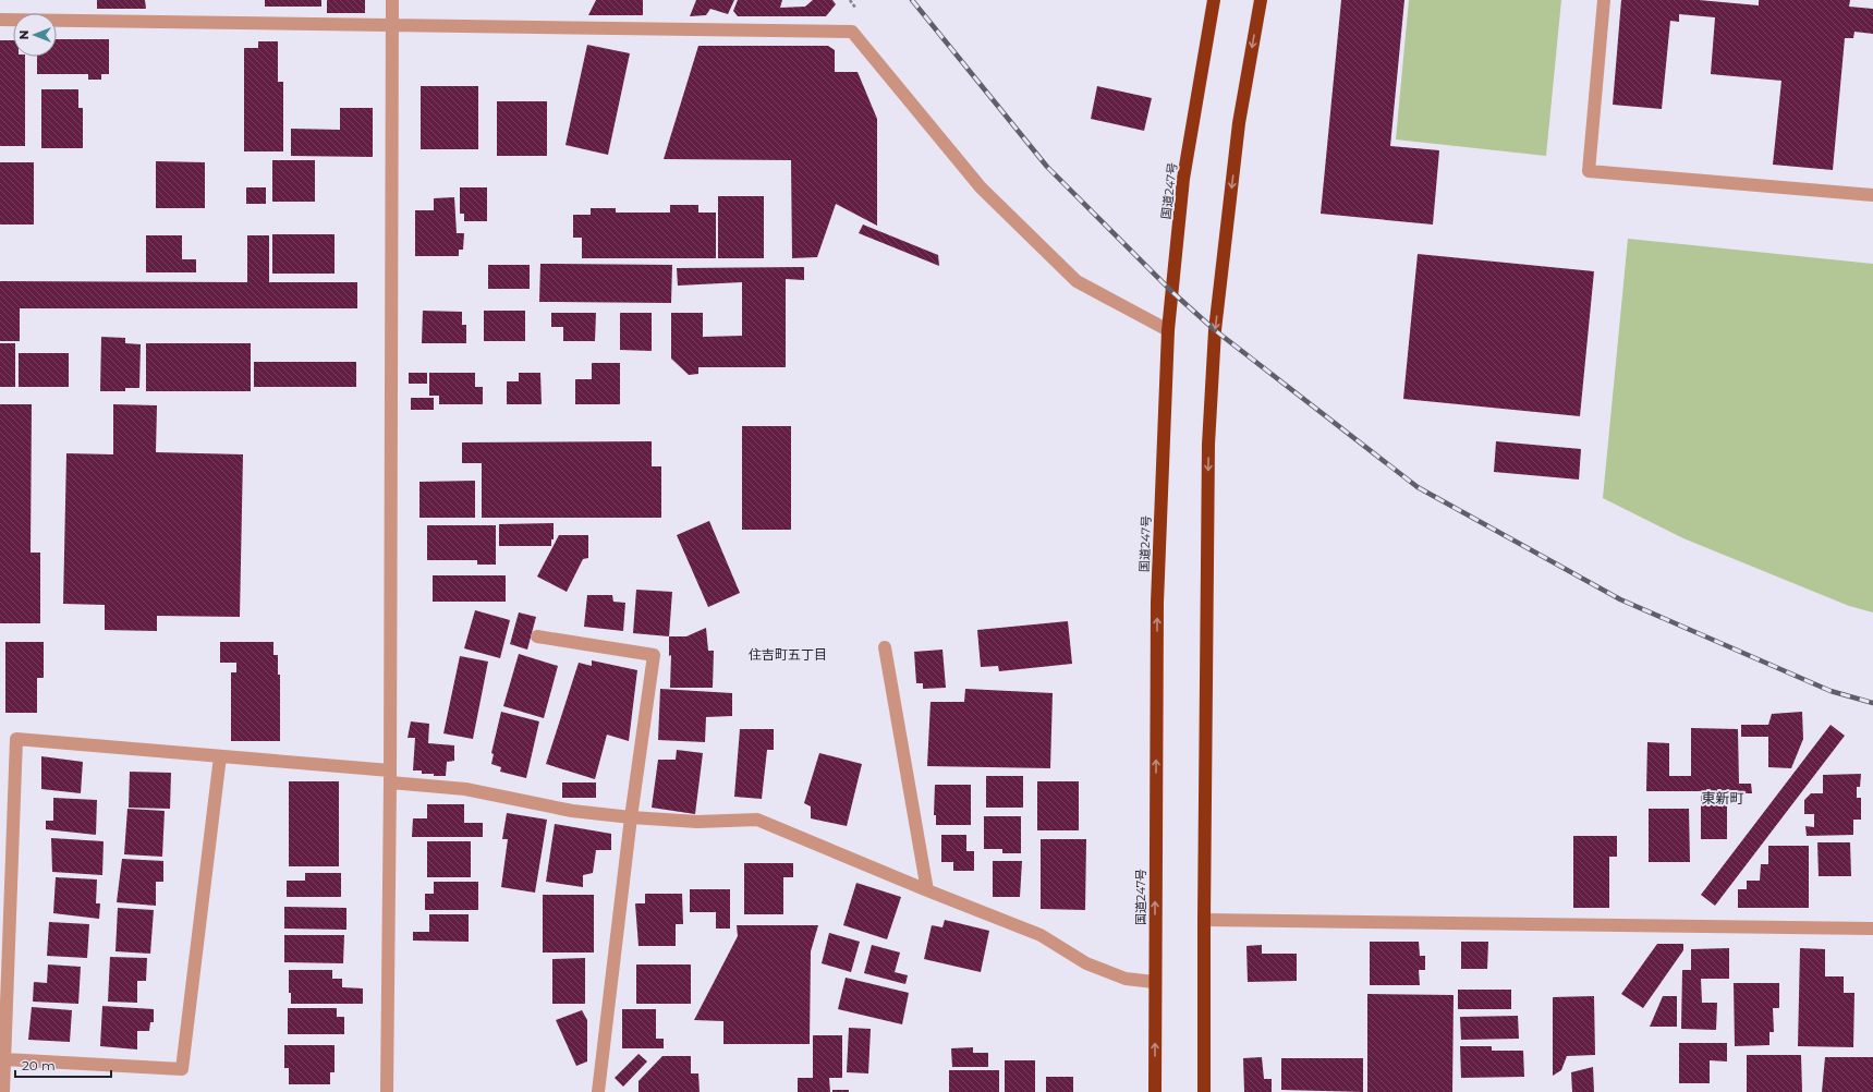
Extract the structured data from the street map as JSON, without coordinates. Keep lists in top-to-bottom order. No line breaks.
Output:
{"streets":{"highway":["国道247号"]},"districts":["住吉町五丁目","東新町"],"scale_bar":"20 m","north":"left"}
